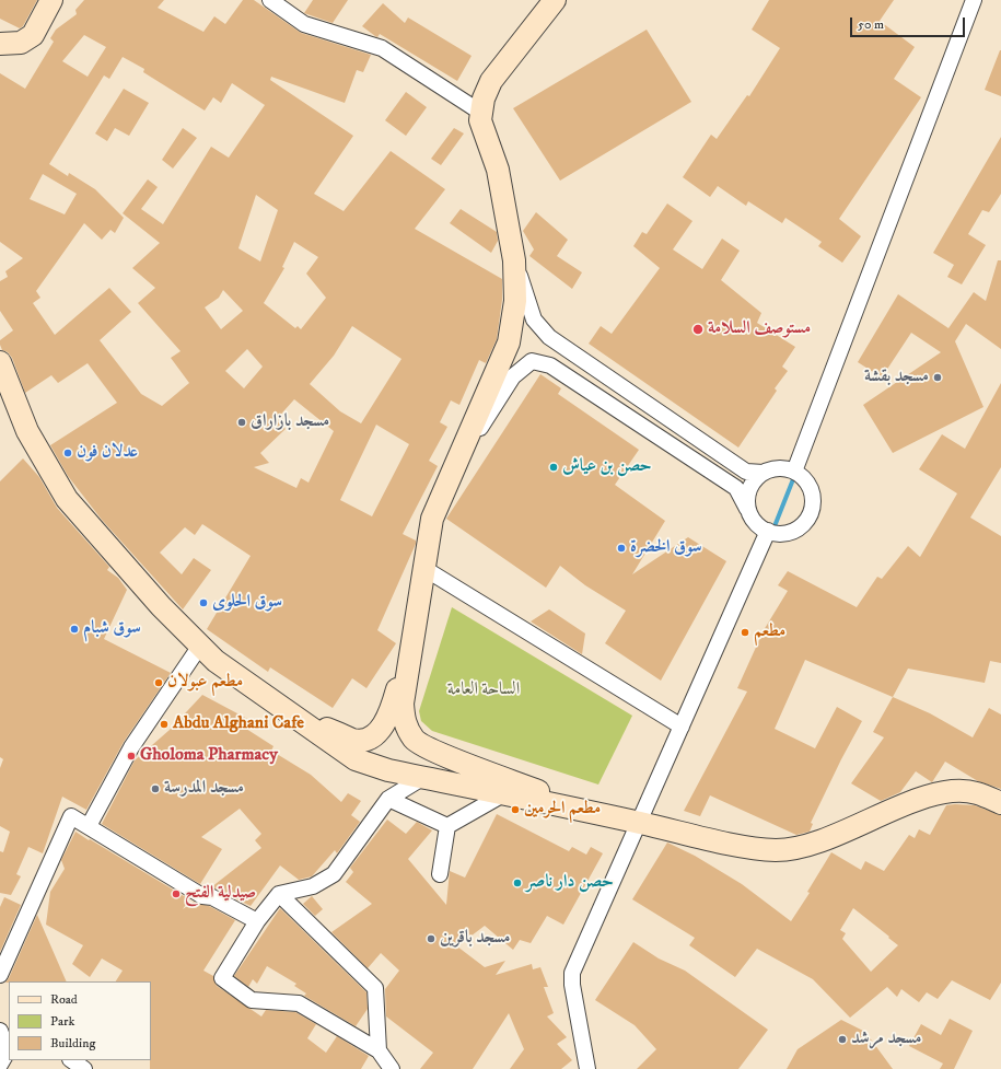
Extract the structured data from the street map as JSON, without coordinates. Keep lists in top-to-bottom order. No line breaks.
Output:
{"parks":["الساحة العامة"],"places":["مستوصف السلامة","مسجد بقشة","مسجد بازاراق","عدلان فون","حصن بن عياش","سوق الخضرة","سوق الحلوى","سوق شبام","مطعم","مطعم عبولان","Abdu Alghani Cafe","Gholoma Pharmacy","مسجد المدرسة","مطعم الحرمين","حصن دار ناصر","صيدلية الفتح","مسجد باقرين","مسجد مرشد"],"legend":["Road","Park","Building"],"scale_bar":"50 m"}
